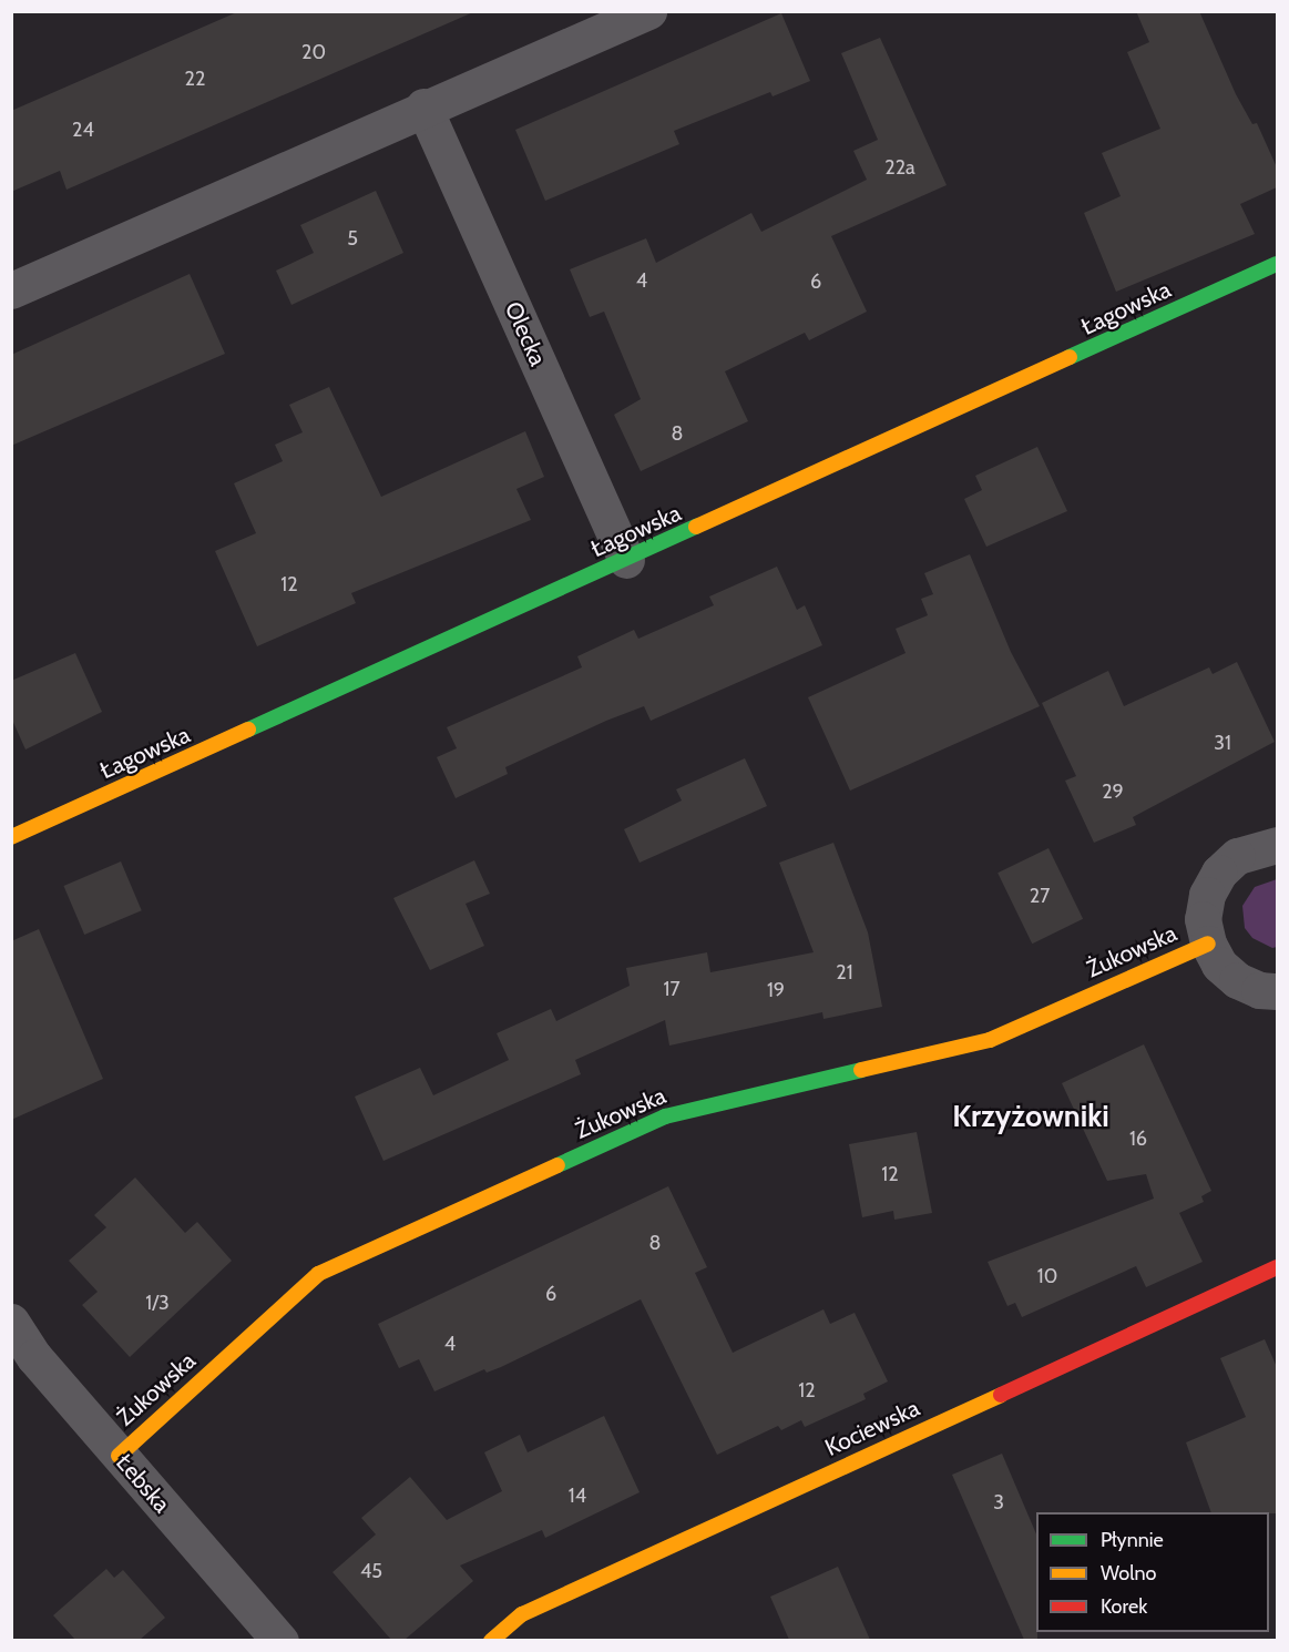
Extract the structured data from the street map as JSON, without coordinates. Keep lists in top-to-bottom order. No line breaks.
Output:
{"streets":{"street":["Łagowska","Olecka","Żukowska","Kociewska","Łebska"]},"crossings":[["Łagowska","Olecka"],["Żukowska","Łebska"]],"districts":["Krzyżowniki"],"house_numbers":["20","22","24","22a","5","4","6","8","12","31","29","27","21","17","19","16","12","8","10","6","1/3","4","12","14","3","45"],"legend":["Płynnie","Wolno","Korek"]}
